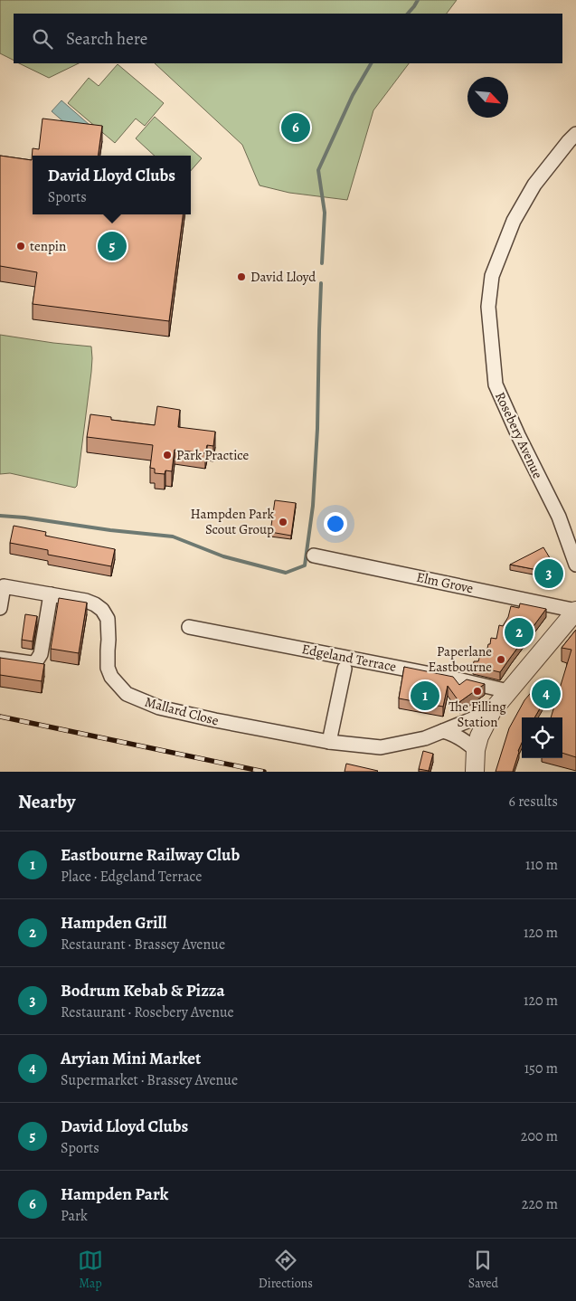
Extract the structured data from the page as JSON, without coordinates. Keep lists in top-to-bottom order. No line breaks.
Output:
{"streets":{"street":["Rosebery Avenue","Elm Grove","Edgeland Terrace","Mallard Close"]},"places":["tenpin","David Lloyd","Park Practice","Hampden Park Scout Group","Paperlane Eastbourne","The Filling Station"],"north":"bottom right","page":{"search":"Search here","pins":["6","5","3","2","4","1"],"popup":["David Lloyd Clubs","Sports"],"heading":["Nearby","6 results"],"list":[{"mark":"1","name":"Eastbourne Railway Club","note":"Place · Edgeland Terrace","value":"110 m"},{"mark":"2","name":"Hampden Grill","note":"Restaurant · Brassey Avenue","value":"120 m"},{"mark":"3","name":"Bodrum Kebab & Pizza","note":"Restaurant · Rosebery Avenue","value":"120 m"},{"mark":"4","name":"Aryian Mini Market","note":"Supermarket · Brassey Avenue","value":"150 m"},{"mark":"5","name":"David Lloyd Clubs","note":"Sports","value":"200 m"},{"mark":"6","name":"Hampden Park","note":"Park","value":"220 m"}],"nav":["Map","Directions","Saved"]}}
